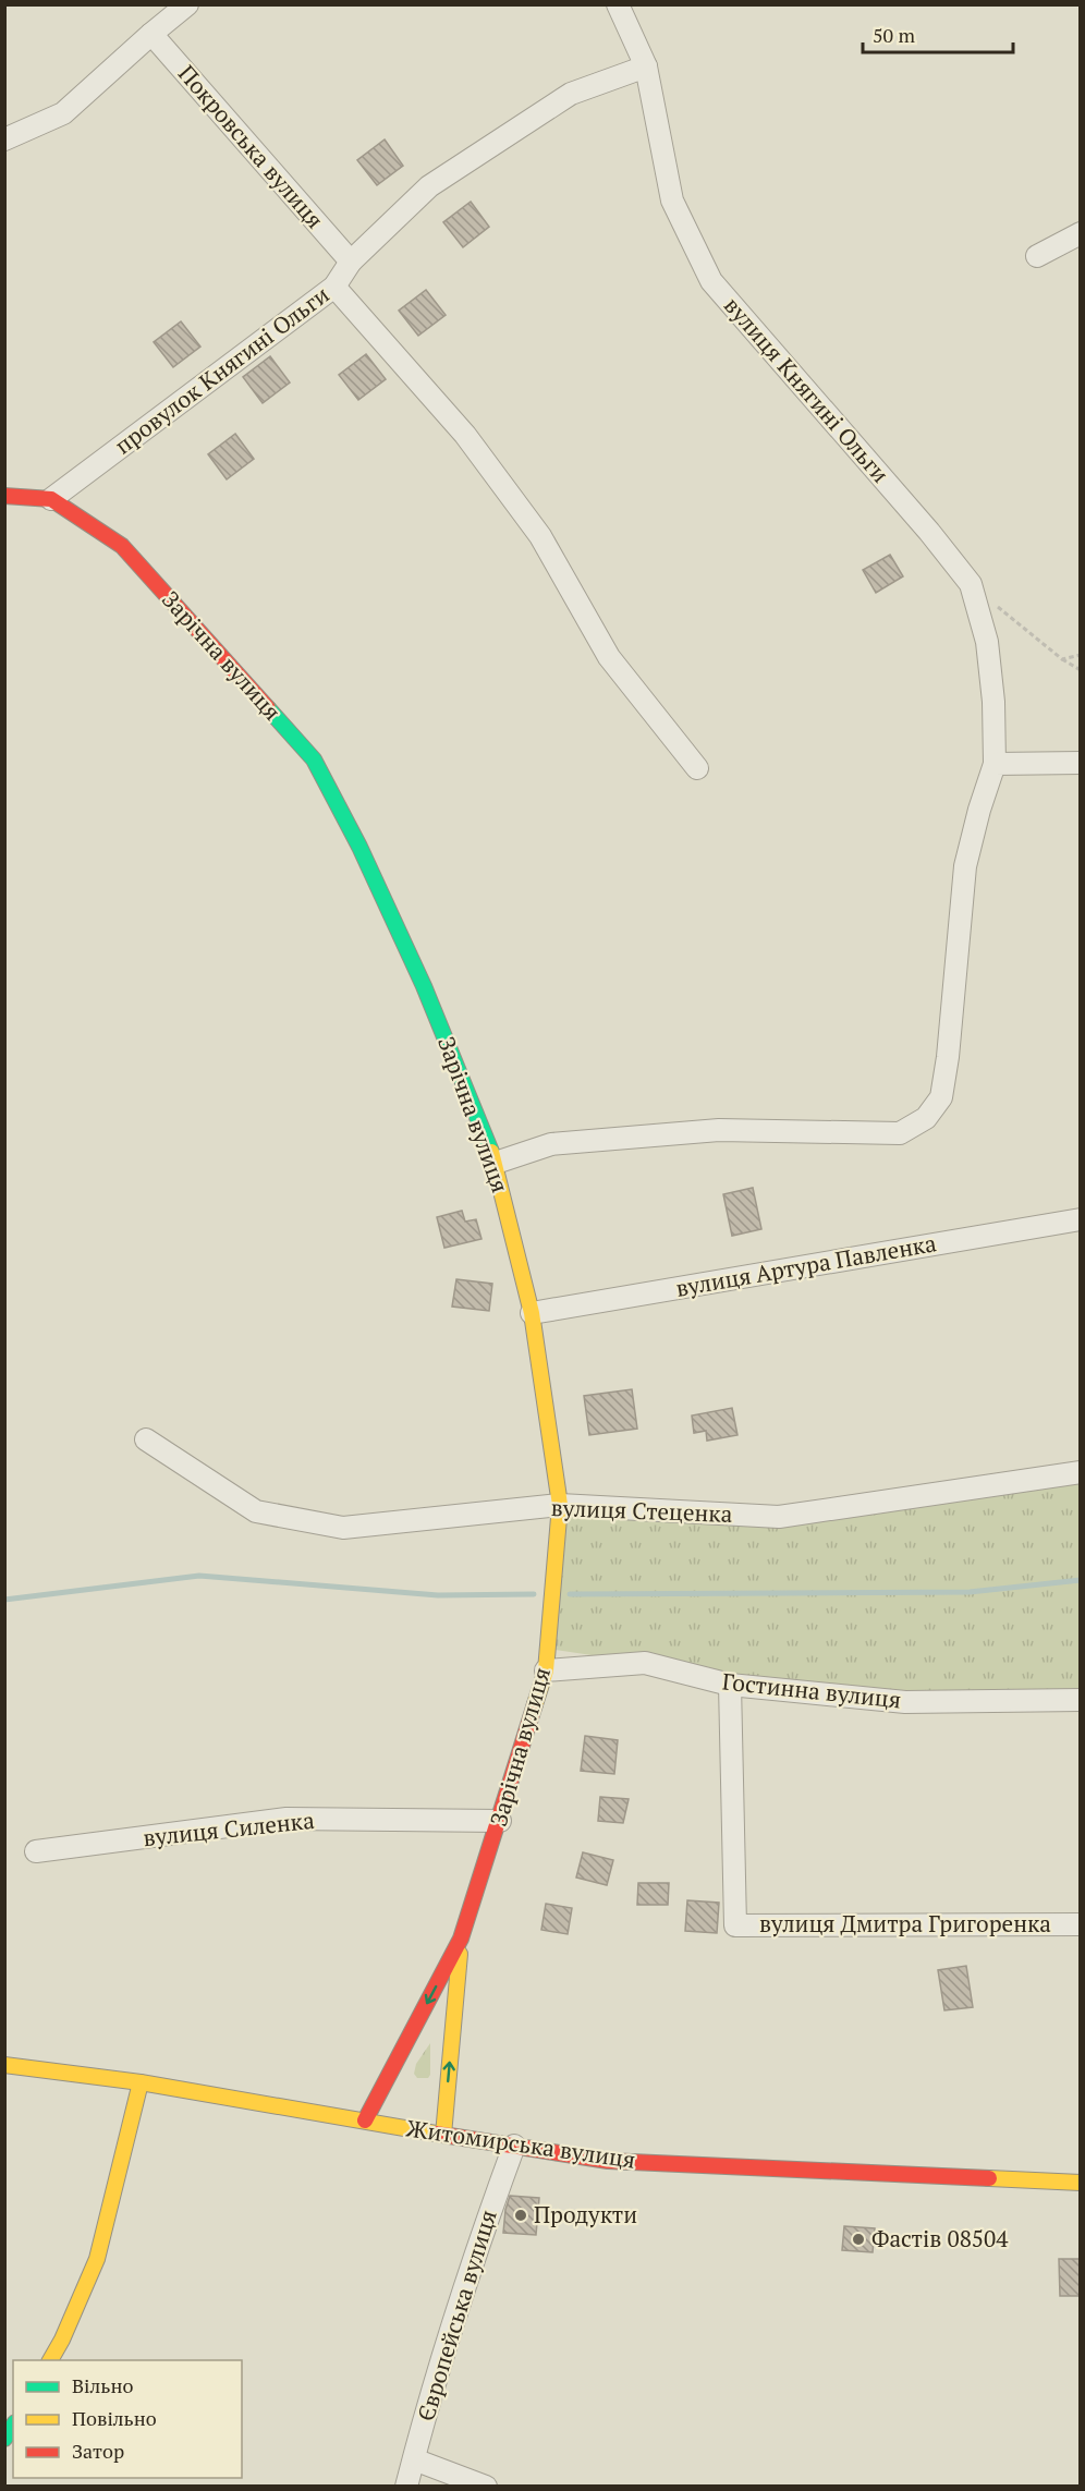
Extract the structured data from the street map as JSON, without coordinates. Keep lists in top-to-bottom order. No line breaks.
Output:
{"streets":{"street":["Покровська вулиця","провулок Княгині Ольги","вулиця Княгині Ольги","Зарічна вулиця","вулиця Артура Павленка","вулиця Стеценка","Гостинна вулиця","вулиця Силенка","вулиця Дмитра Григоренка","Житомирська вулиця","Європейська вулиця"]},"crossings":[["Покровська вулиця","провулок Княгині Ольги"],["провулок Княгині Ольги","вулиця Княгині Ольги"],["провулок Княгині Ольги","Зарічна вулиця"],["Зарічна вулиця","вулиця Артура Павленка"],["Зарічна вулиця","вулиця Стеценка"],["Зарічна вулиця","Гостинна вулиця"],["Зарічна вулиця","вулиця Силенка"],["Зарічна вулиця","Житомирська вулиця"],["Гостинна вулиця","вулиця Дмитра Григоренка"],["Житомирська вулиця","Європейська вулиця"]],"places":["Продукти","Фастів 08504"],"legend":["Вільно","Повільно","Затор"],"scale_bar":"50 m"}
